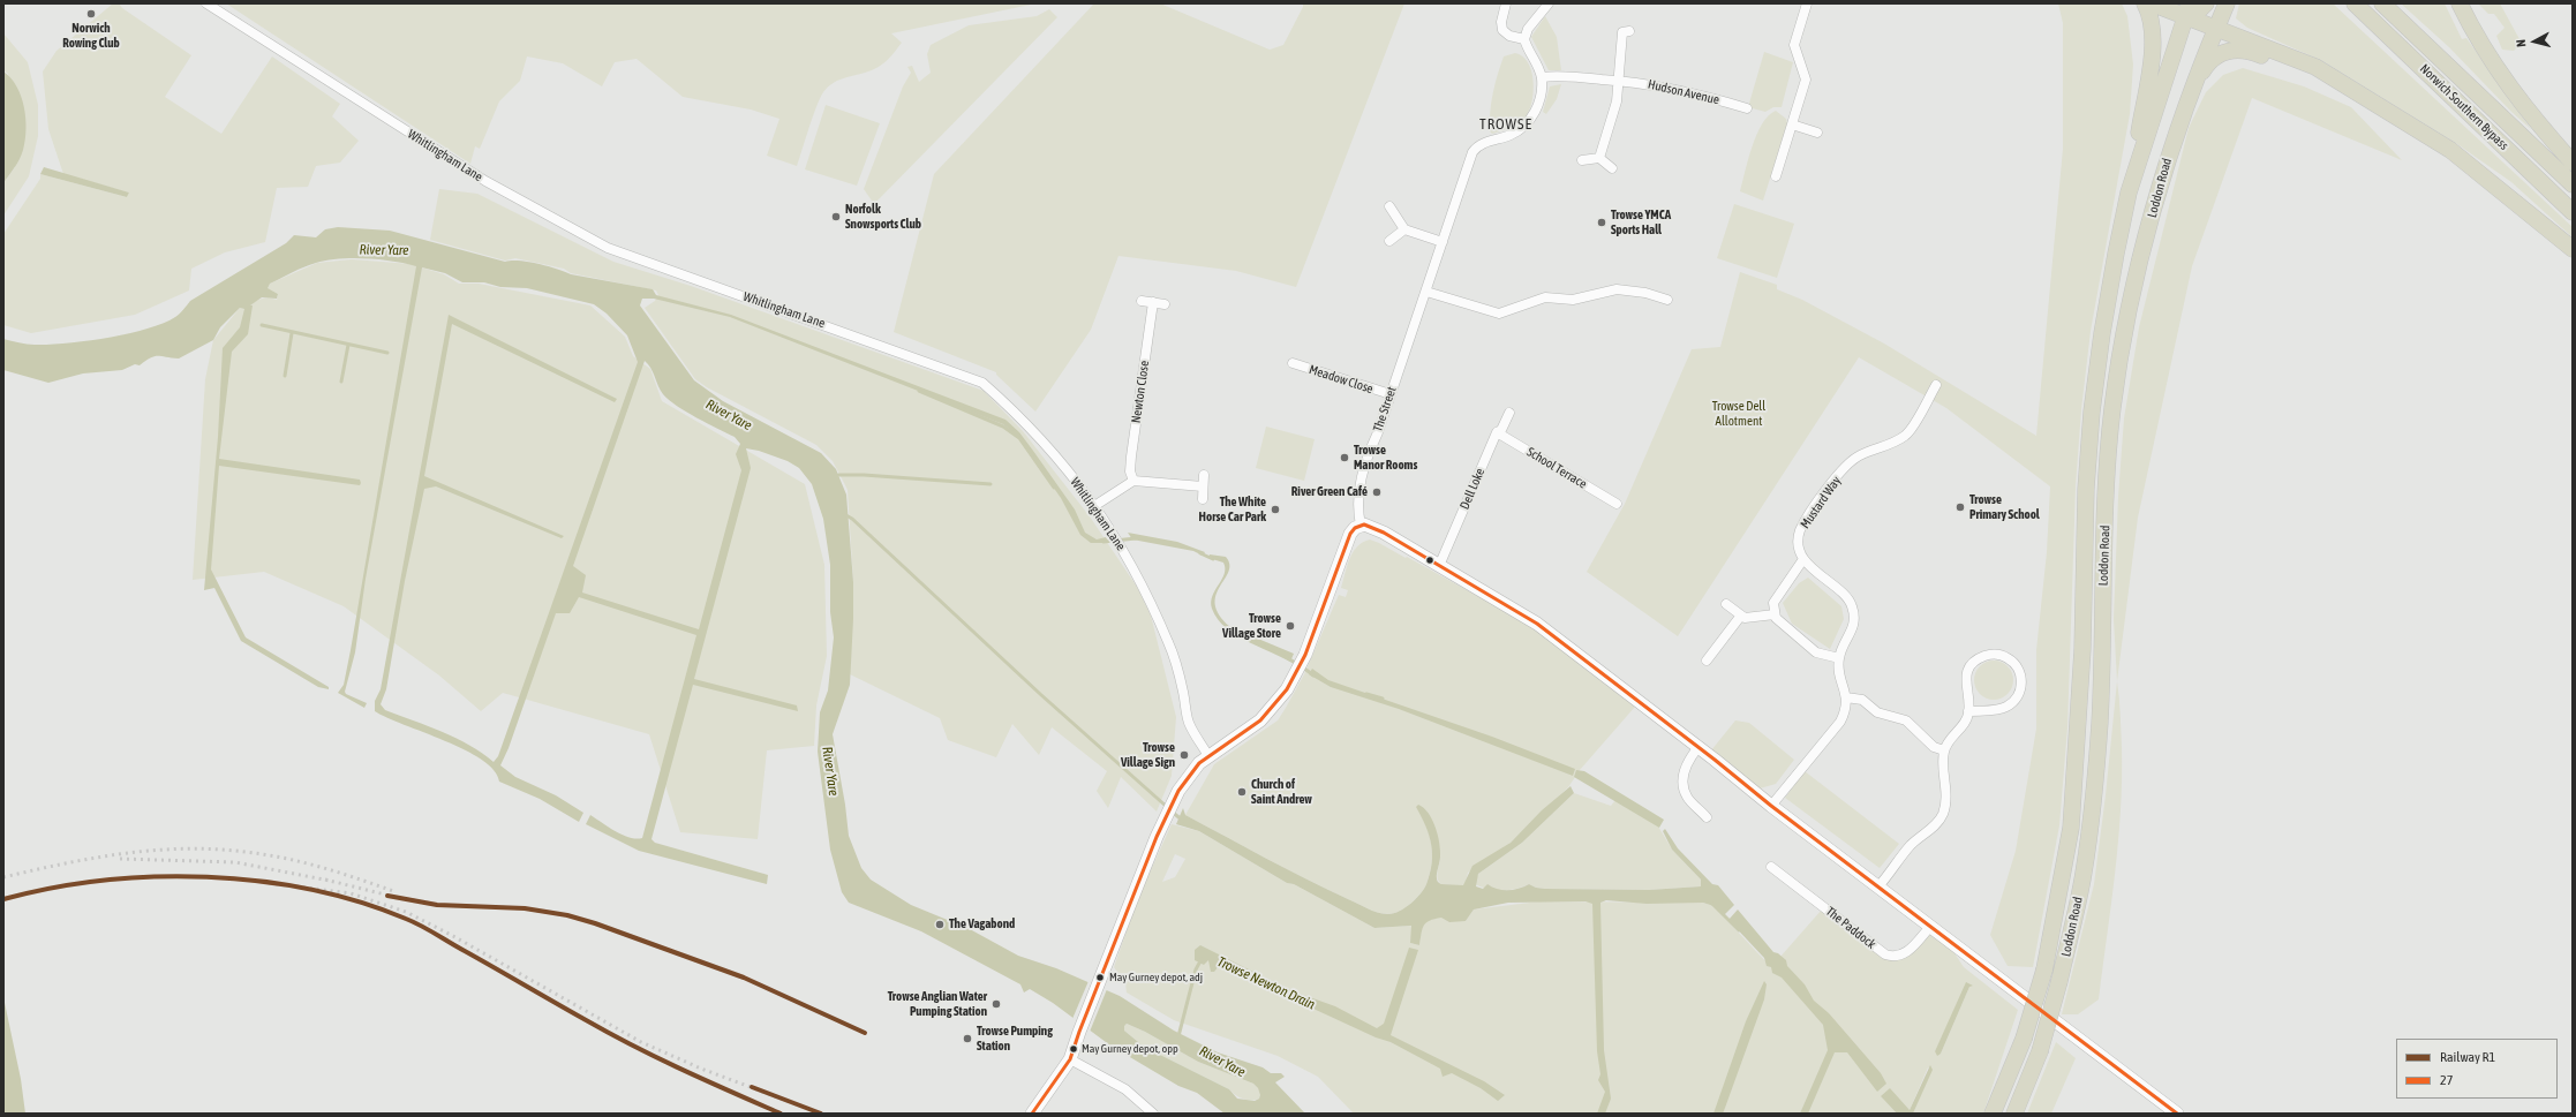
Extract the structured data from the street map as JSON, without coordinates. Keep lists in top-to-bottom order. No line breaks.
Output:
{"streets":{"highway":["Norwich Southern Bypass","Loddon Road"],"street":["Hudson Avenue","Whitlingham Lane","Meadow Close","Newton Close","The Street","School Terrace","Dell Loke","Mustard Way","The Paddock"]},"crossings":[["Hudson Avenue","The Street"],["Meadow Close","The Street"],["School Terrace","Dell Loke"]],"districts":["TROWSE"],"water":["River Yare","Trowse Newton Drain"],"parks":["Trowse Dell Allotment"],"places":["Norwich Rowing Club","Norfolk Snowsports Club","Trowse YMCA Sports Hall","Trowse Manor Rooms","River Green Café","Trowse Primary School","The White Horse Car Park","Trowse Village Store","Trowse Village Sign","Church of Saint Andrew","The Vagabond","May Gurney depot, adj","Trowse Anglian Water Pumping Station","Trowse Pumping Station","May Gurney depot, opp"],"lines":["transit line 27","rail line R1"],"legend":["Railway R1","27"],"north":"left"}
